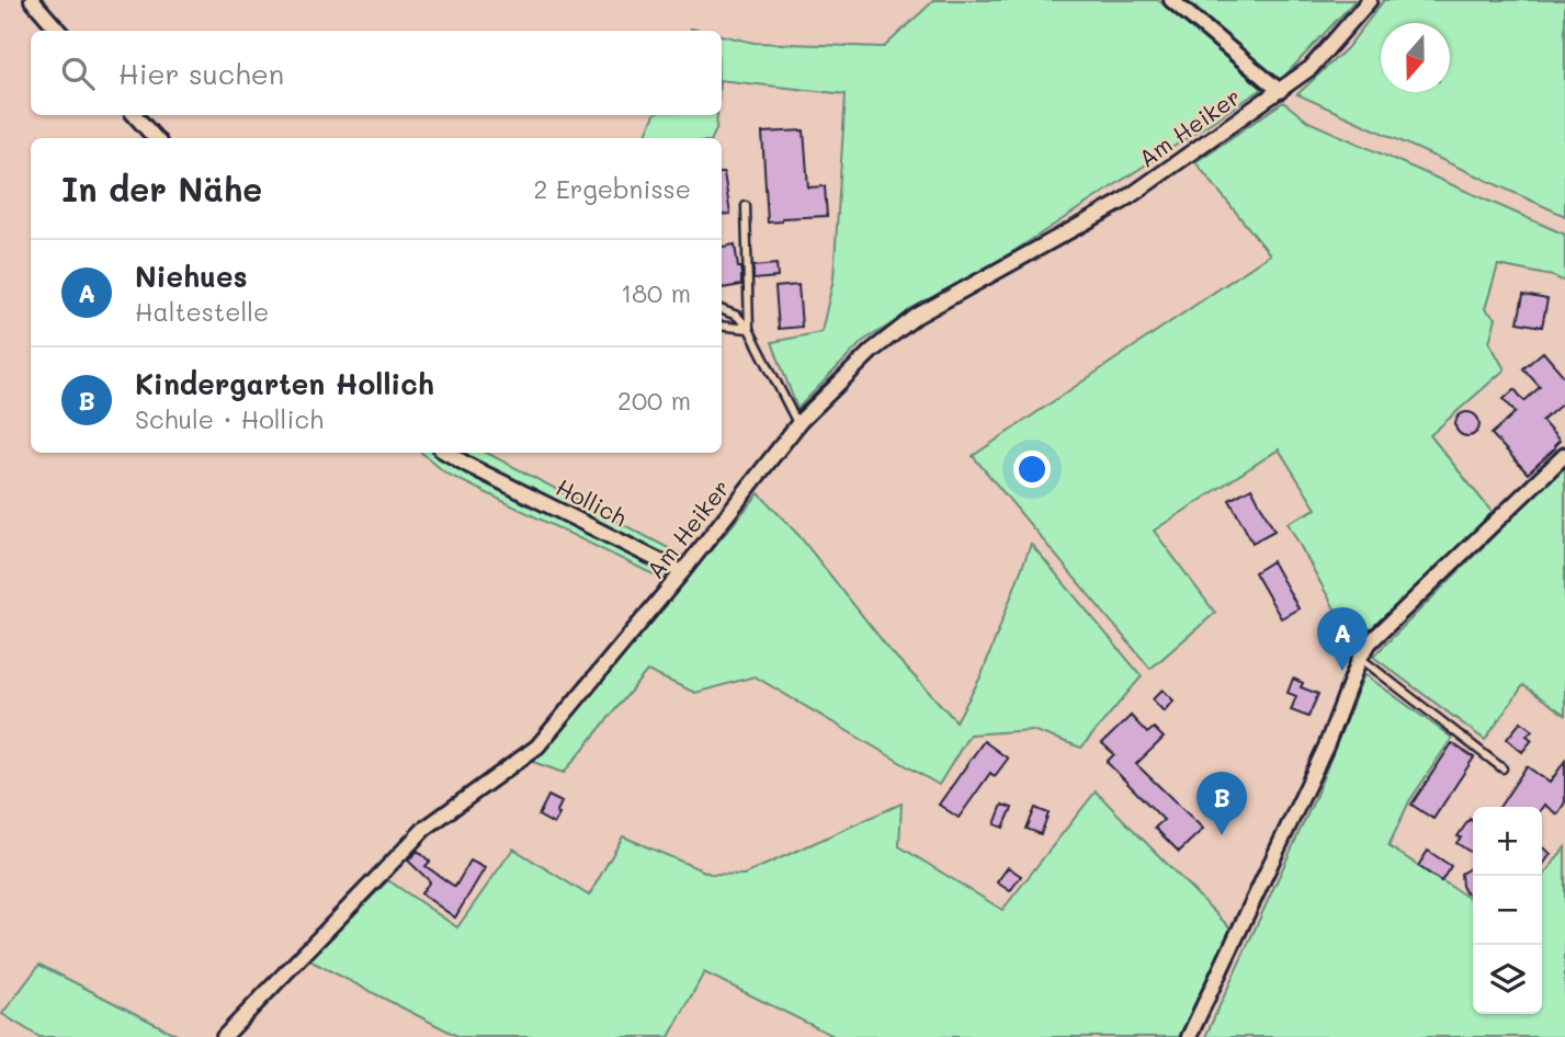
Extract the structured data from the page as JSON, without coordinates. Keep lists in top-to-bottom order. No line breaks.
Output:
{"streets":{"street":["Am Heiker","Hollich"]},"crossings":[["Am Heiker","Hollich"]],"north":"bottom","page":{"search":"Hier suchen","heading":["In der Nähe","2 Ergebnisse"],"list":[{"mark":"A","name":"Niehues","note":"Haltestelle","value":"180 m"},{"mark":"B","name":"Kindergarten Hollich","note":"Schule · Hollich","value":"200 m"}],"pins":["A","B"],"map_buttons":["+","−"]}}
